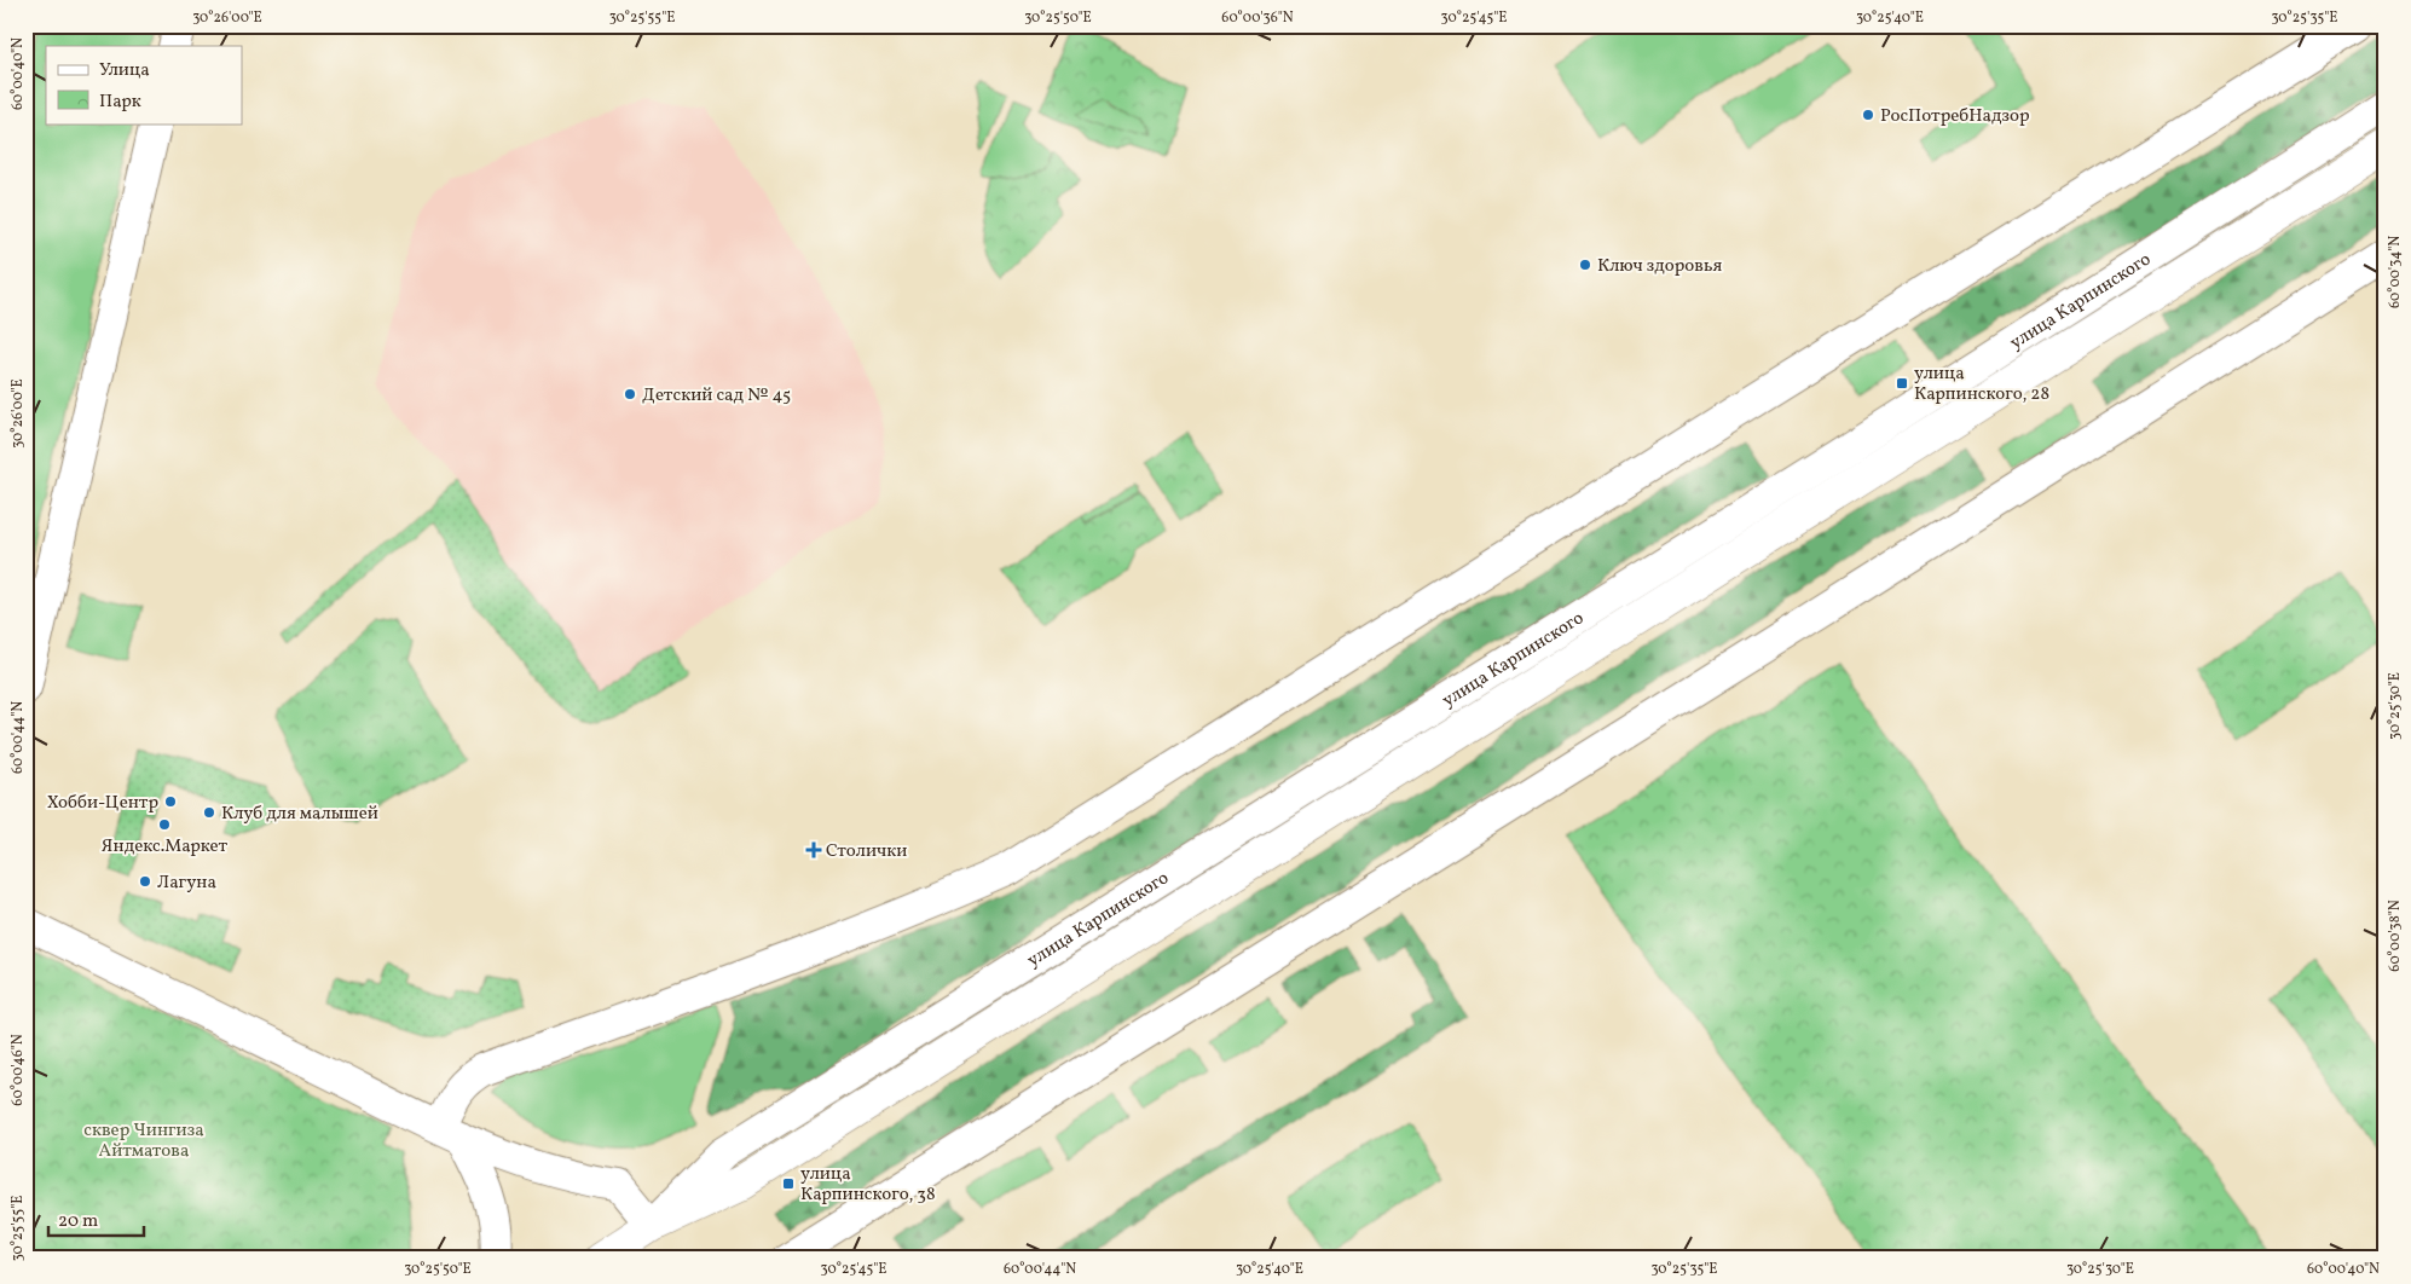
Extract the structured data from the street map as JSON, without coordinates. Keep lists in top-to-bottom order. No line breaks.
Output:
{"streets":{"street":["улица Карпинского"]},"parks":["сквер Чингиза Айтматова"],"places":{"other":["РосПотребНадзор","Ключ здоровья","Детский сад № 45","Хобби-Центр","Клуб для малышей","Яндекс.Маркет","Лагуна"],"transit":["улица Карпинского, 28","улица Карпинского, 38"],"health":["Столички"]},"legend":["Улица","Парк"],"scale_bar":"20 m","coordinates":["30°26'00\"E","30°25'55\"E","30°25'50\"E","60°00'36\"N","30°25'45\"E","30°25'40\"E","30°25'35\"E","60°00'40\"N","60°00'34\"N","30°25'30\"E","60°00'44\"N","60°00'38\"N","60°00'46\"N"]}
